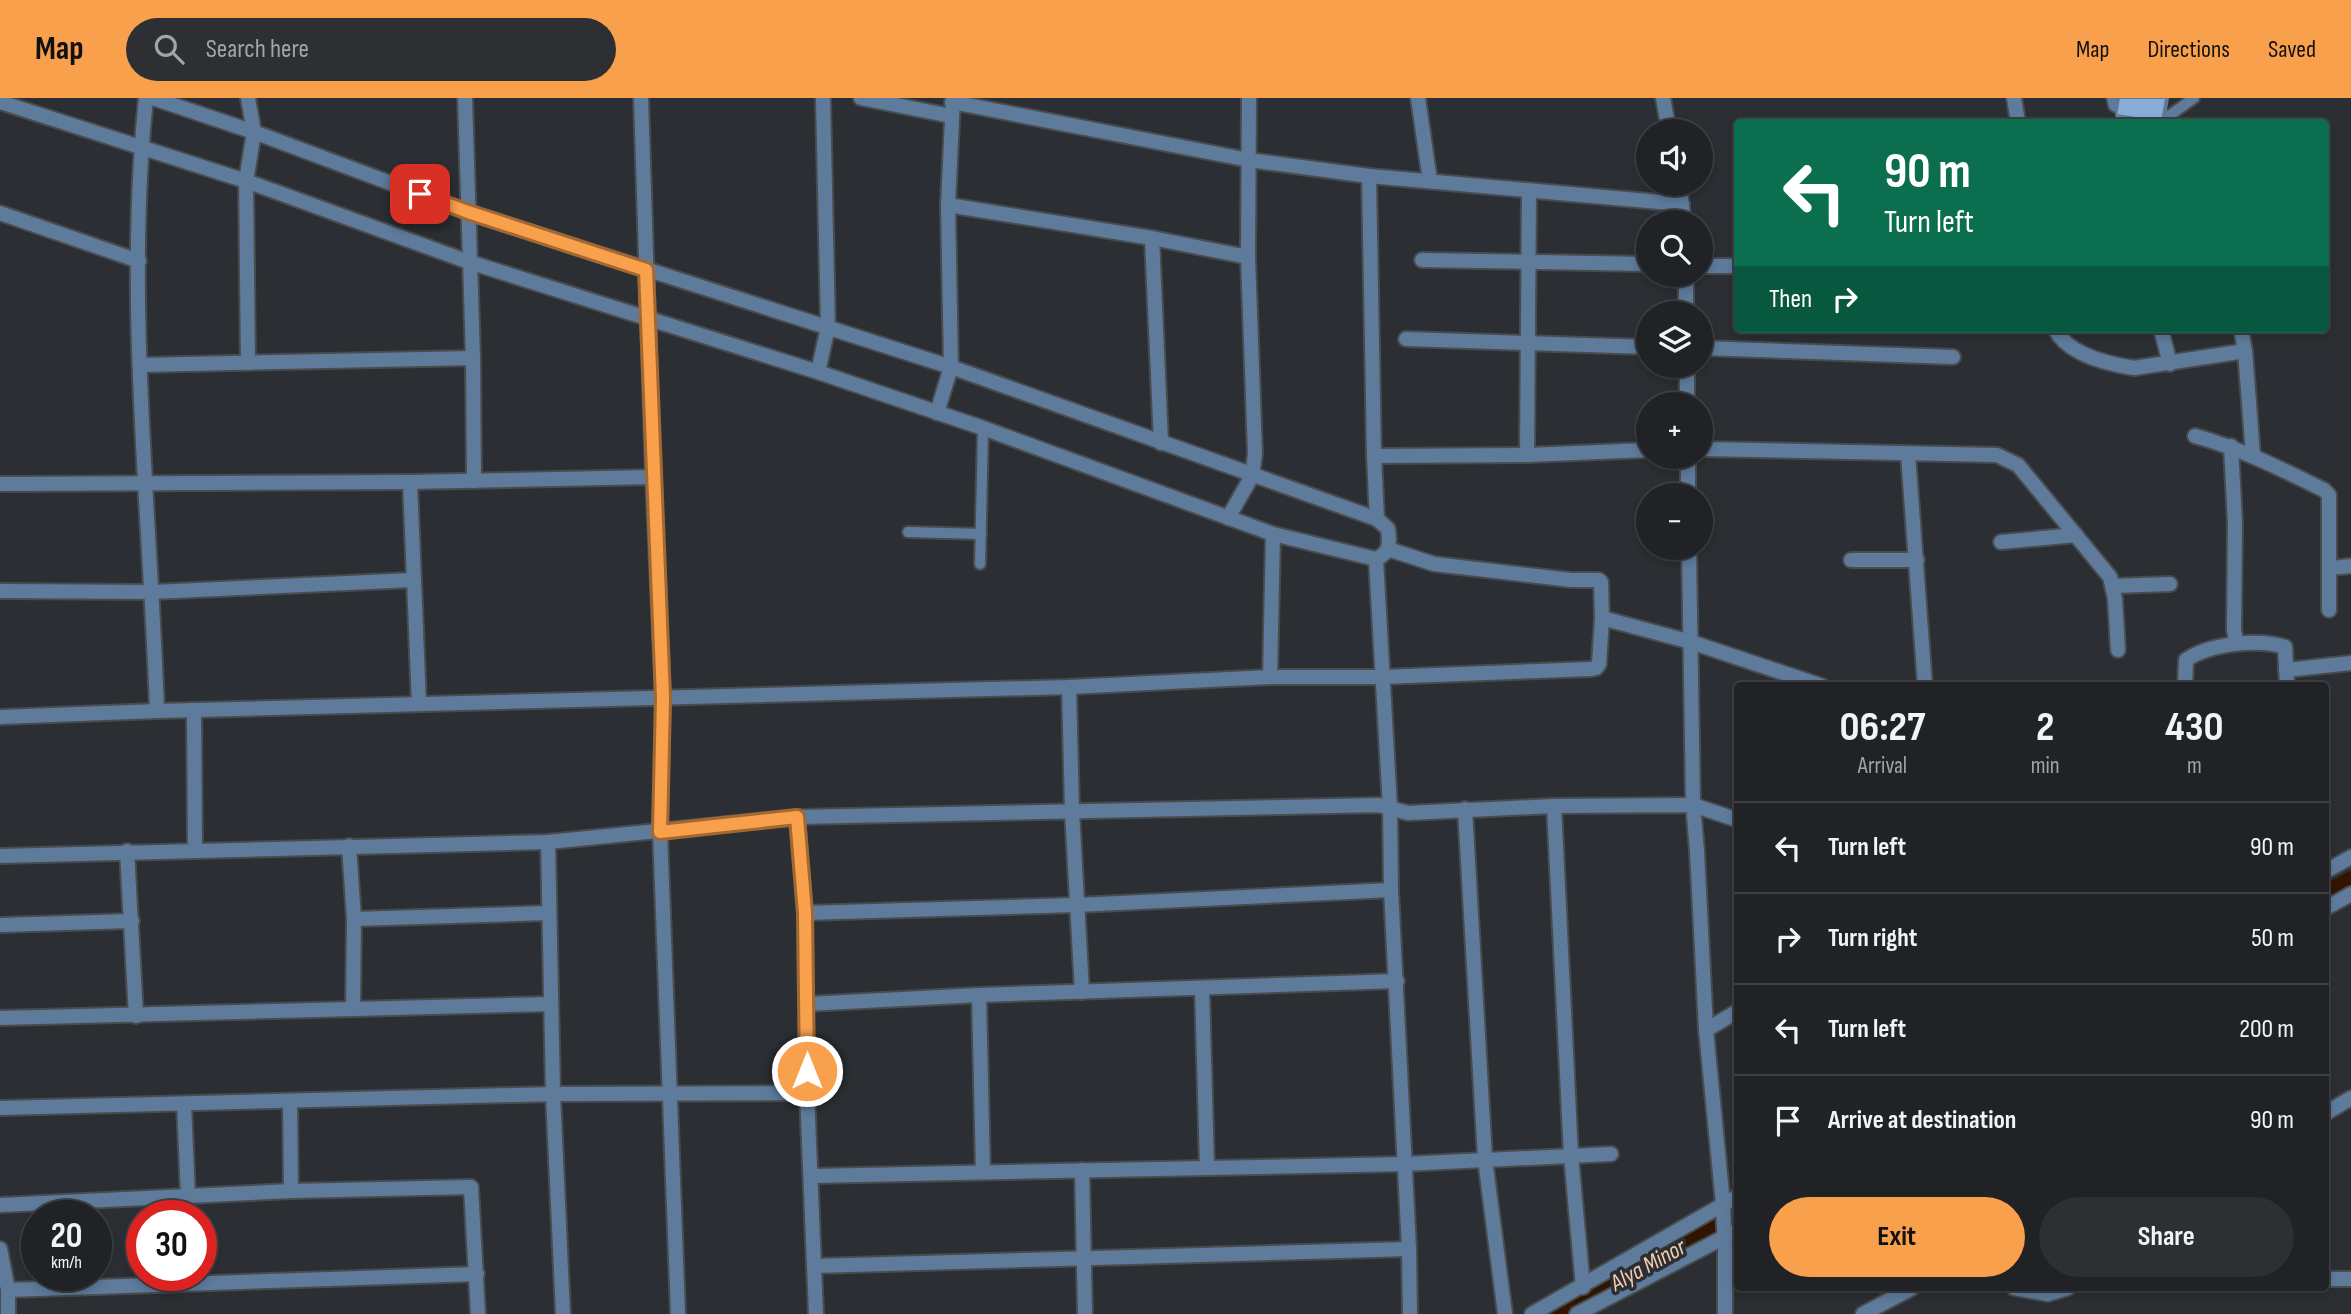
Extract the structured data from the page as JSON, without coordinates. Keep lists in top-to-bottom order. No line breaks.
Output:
{"water":["Alya Minor"],"page":{"header":"Map","search":"Search here","nav":["Map","Directions","Saved"],"map_buttons":["+","−"],"turn":["90 m","Turn left"],"then":"Then","eta":["06:27","Arrival","2","min","430","m"],"list":[{"name":"Turn left","value":"90 m"},{"name":"Turn right","value":"50 m"},{"name":"Turn left","value":"200 m"},{"name":"Arrive at destination","value":"90 m"}],"buttons":["Exit","Share"],"speed":"20 km/h","limit":"30"}}
